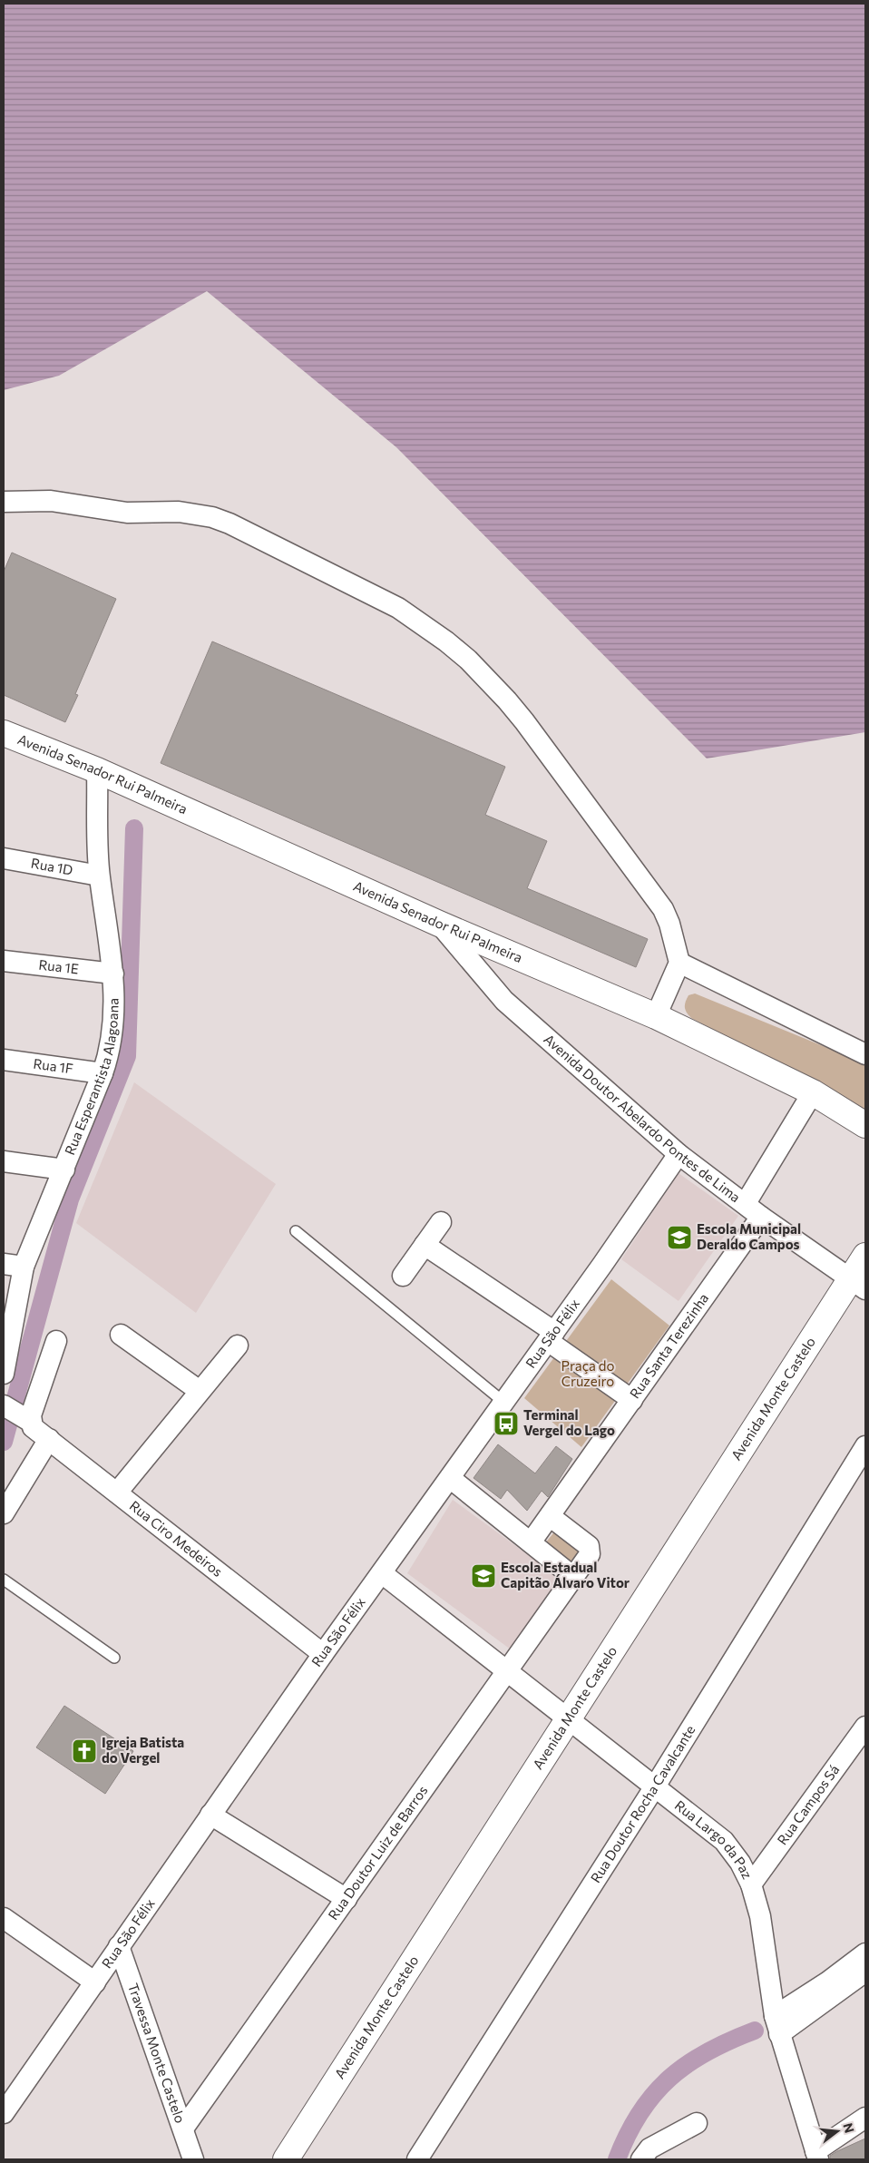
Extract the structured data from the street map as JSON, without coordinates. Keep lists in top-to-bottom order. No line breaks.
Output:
{"streets":{"street":["Avenida Senador Rui Palmeira","Rua 1D","Rua 1E","Rua 1F","Rua Esperantista Alagoana","Avenida Doutor Abelardo Pontes de Lima","Rua São Félix","Rua Santa Terezinha","Avenida Monte Castelo","Rua Ciro Medeiros","Rua Doutor Rocha Cavalcante","Rua Campos Sá","Rua Largo da Paz","Rua Doutor Luiz de Barros","Travessa Monte Castelo"]},"crossings":[["Avenida Senador Rui Palmeira","Rua Esperantista Alagoana"],["Avenida Senador Rui Palmeira","Avenida Doutor Abelardo Pontes de Lima"],["Avenida Senador Rui Palmeira","Rua Santa Terezinha"],["Rua 1D","Rua Esperantista Alagoana"],["Rua 1E","Rua Esperantista Alagoana"],["Rua 1F","Rua Esperantista Alagoana"],["Avenida Doutor Abelardo Pontes de Lima","Rua São Félix"],["Avenida Doutor Abelardo Pontes de Lima","Rua Santa Terezinha"],["Avenida Doutor Abelardo Pontes de Lima","Avenida Monte Castelo"],["Rua São Félix","Rua Ciro Medeiros"],["Rua São Félix","Rua Largo da Paz"],["Rua São Félix","Travessa Monte Castelo"],["Rua Santa Terezinha","Rua Doutor Luiz de Barros"],["Avenida Monte Castelo","Rua Largo da Paz"],["Rua Doutor Rocha Cavalcante","Rua Largo da Paz"],["Rua Campos Sá","Rua Largo da Paz"],["Rua Largo da Paz","Rua Doutor Luiz de Barros"],["Rua Doutor Luiz de Barros","Travessa Monte Castelo"]],"parks":["Praça do Cruzeiro"],"places":{"school or university":["Escola Municipal Deraldo Campos","Escola Estadual Capitão Álvaro Vitor"],"bus stop":["Terminal Vergel do Lago"],"church":["Igreja Batista do Vergel"]},"north":"right"}
